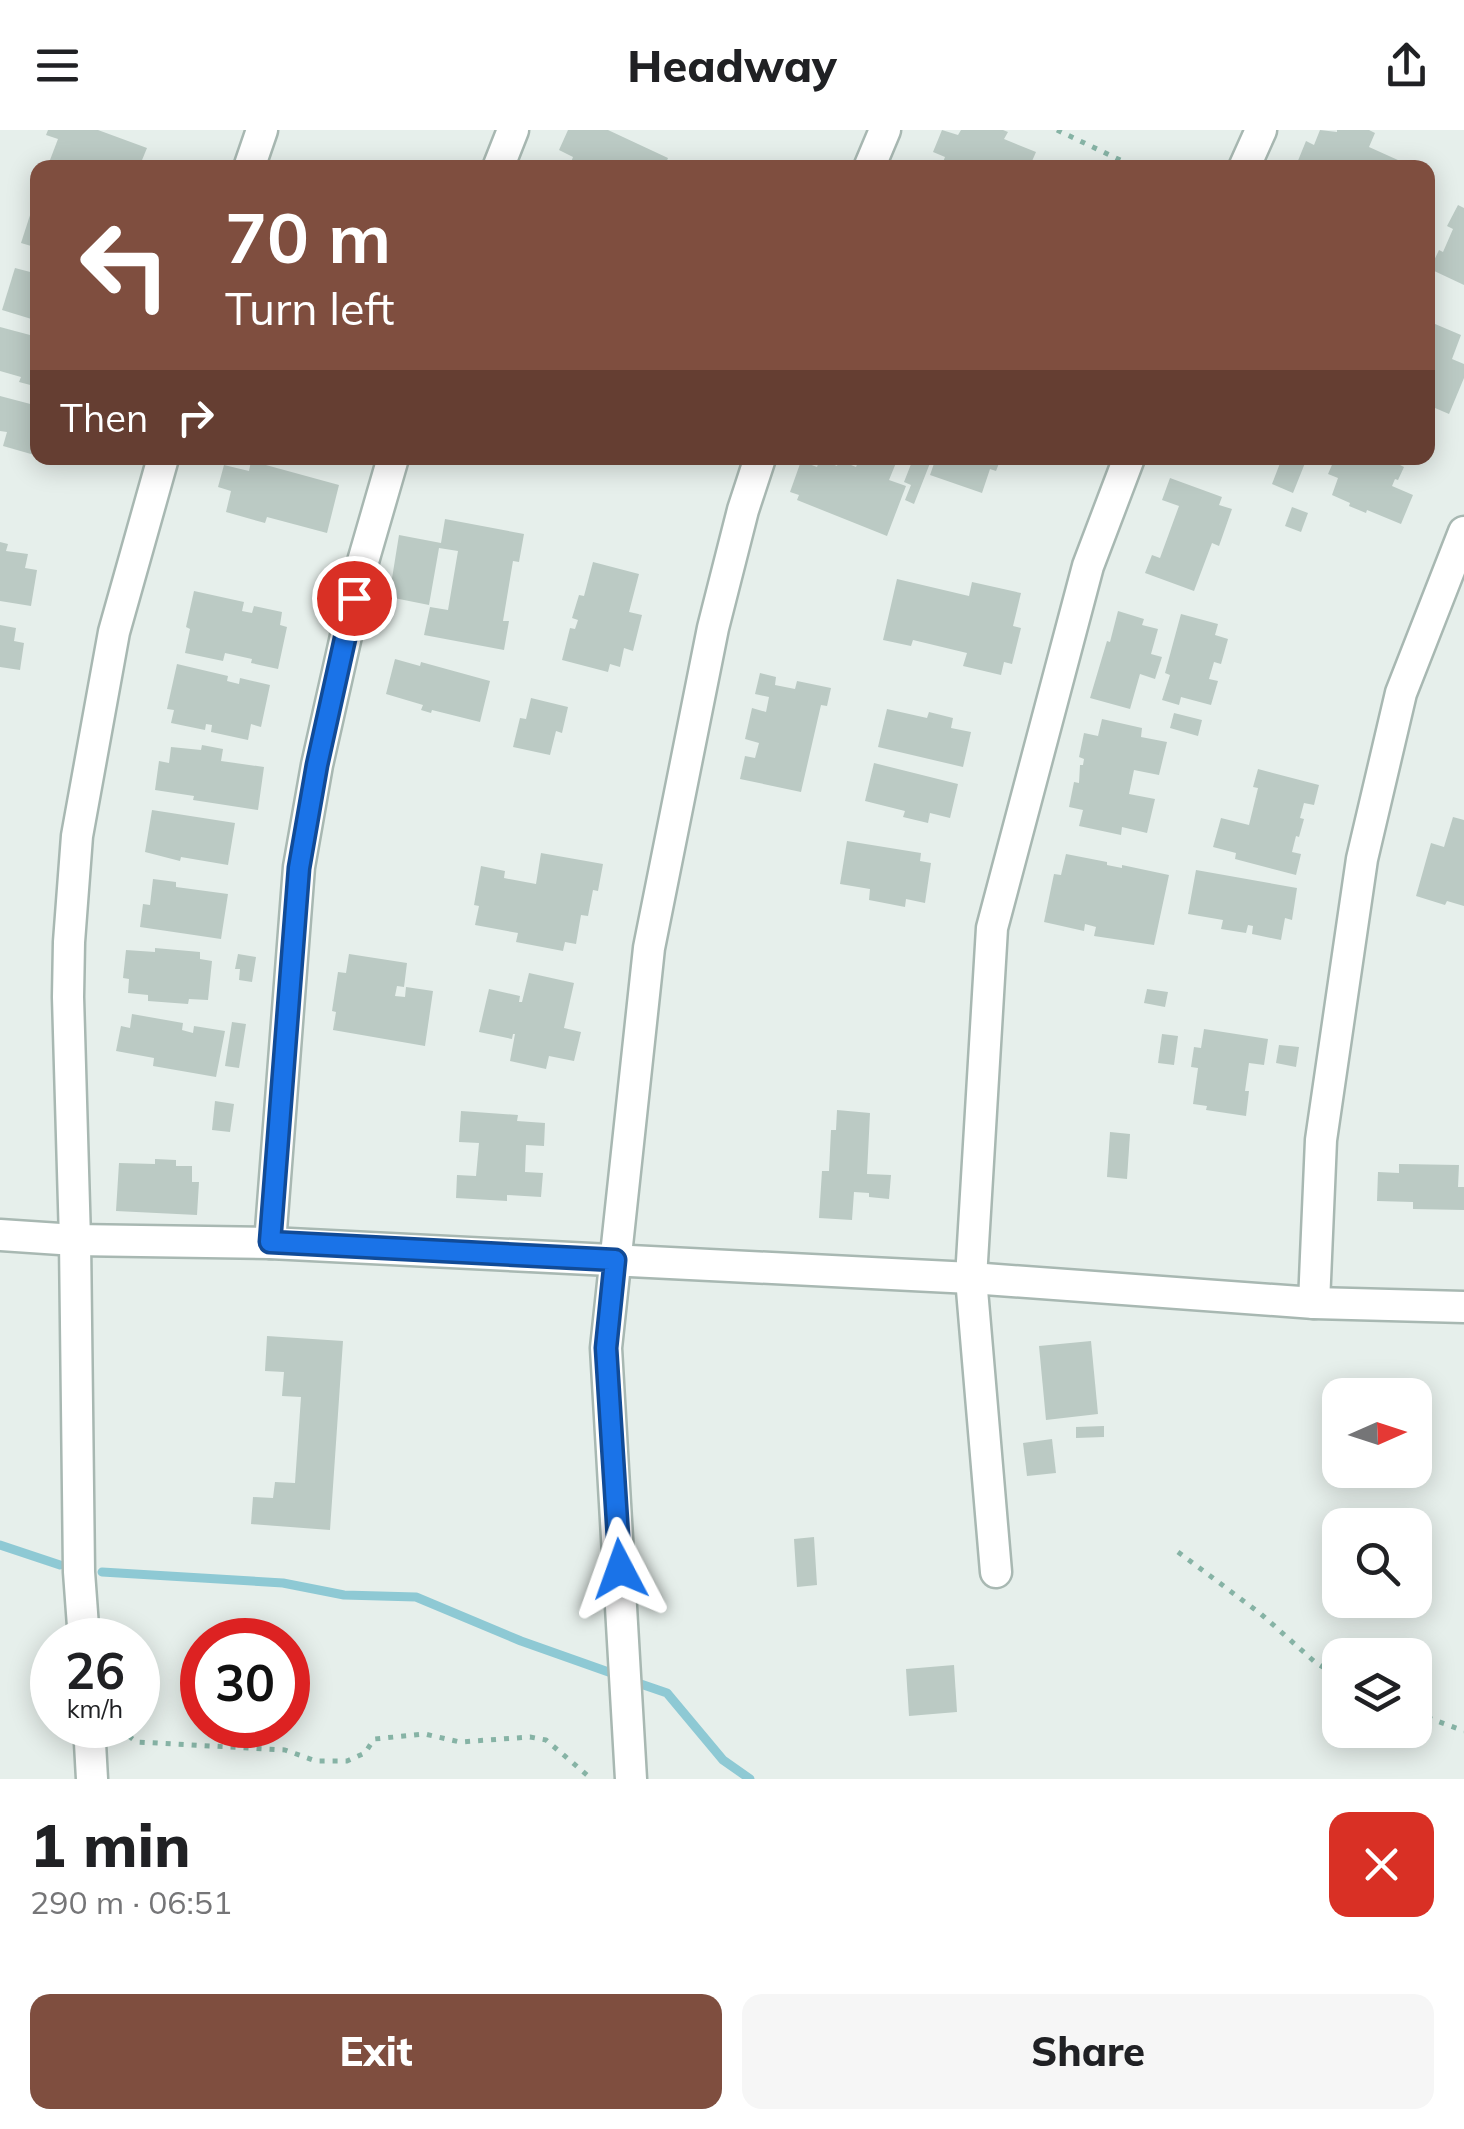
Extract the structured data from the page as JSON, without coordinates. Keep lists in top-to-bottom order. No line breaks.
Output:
{"north":"right","page":{"header":"Headway","turn":["70 m","Turn left"],"then":"Then","speed":"26 km/h","limit":"30","heading":["1 min","290 m · 06:51"],"buttons":["Exit","Share"]}}
